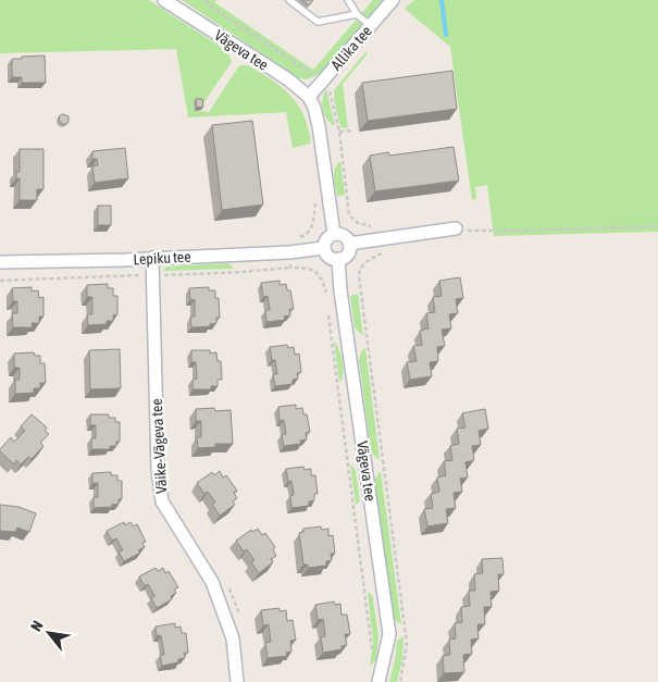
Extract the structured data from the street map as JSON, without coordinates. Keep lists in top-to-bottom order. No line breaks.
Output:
{"streets":{"street":["Allika tee","Vägeva tee","Lepiku tee","Väike-Vägeva tee"]},"crossings":[["Allika tee","Vägeva tee"],["Vägeva tee","Lepiku tee"],["Lepiku tee","Väike-Vägeva tee"]],"north":"top left"}
